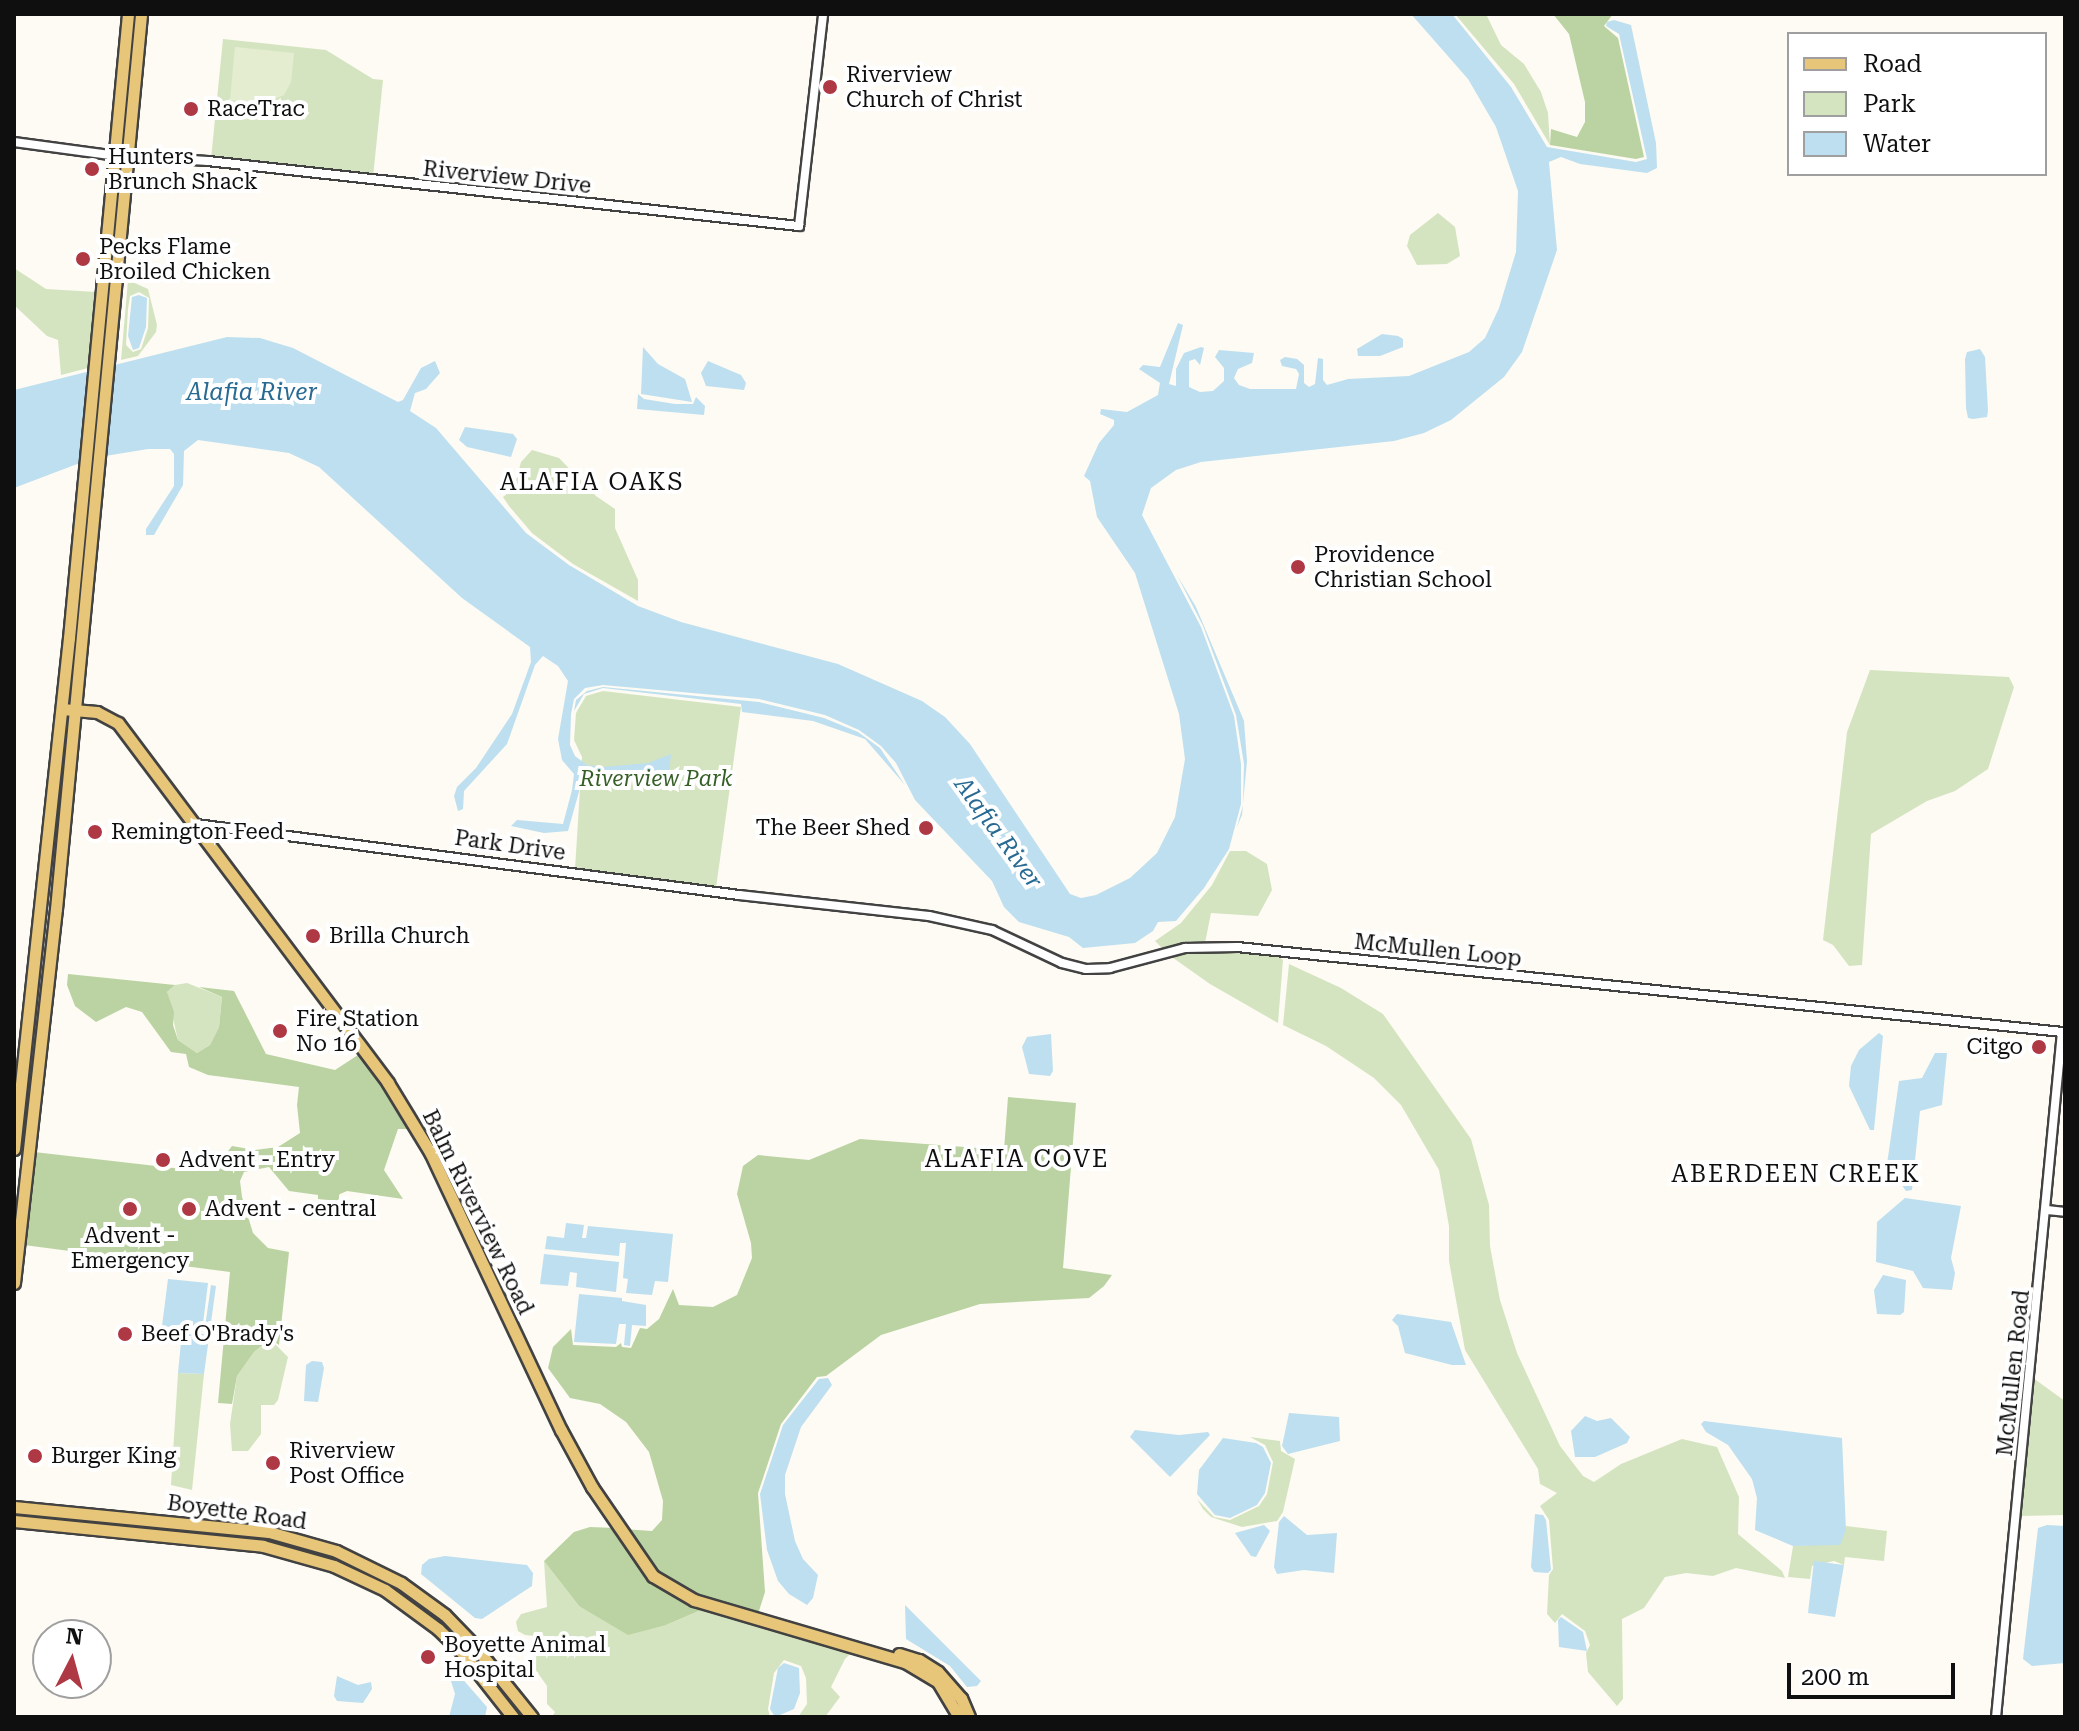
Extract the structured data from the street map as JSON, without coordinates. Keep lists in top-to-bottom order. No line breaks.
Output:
{"streets":{"main road":["Balm Riverview Road","Boyette Road"],"street":["Riverview Drive","Park Drive","McMullen Loop","McMullen Road"]},"crossings":[["Park Drive","McMullen Loop"],["Park Drive","Balm Riverview Road"],["McMullen Loop","McMullen Road"]],"districts":["ALAFIA OAKS","ALAFIA COVE","ABERDEEN CREEK"],"water":["Alafia River"],"parks":["Riverview Park"],"places":["Riverview Church of Christ","RaceTrac","Hunters Brunch Shack","Pecks Flame Broiled Chicken","Providence Christian School","The Beer Shed","Remington Feed","Brilla Church","Fire Station No 16","Citgo","Advent - Entry","Advent - Emergency","Advent - central","Beef O'Brady's","Burger King","Riverview Post Office","Boyette Animal Hospital"],"legend":["Road","Park","Water"],"scale_bar":"200 m","north":"top"}
